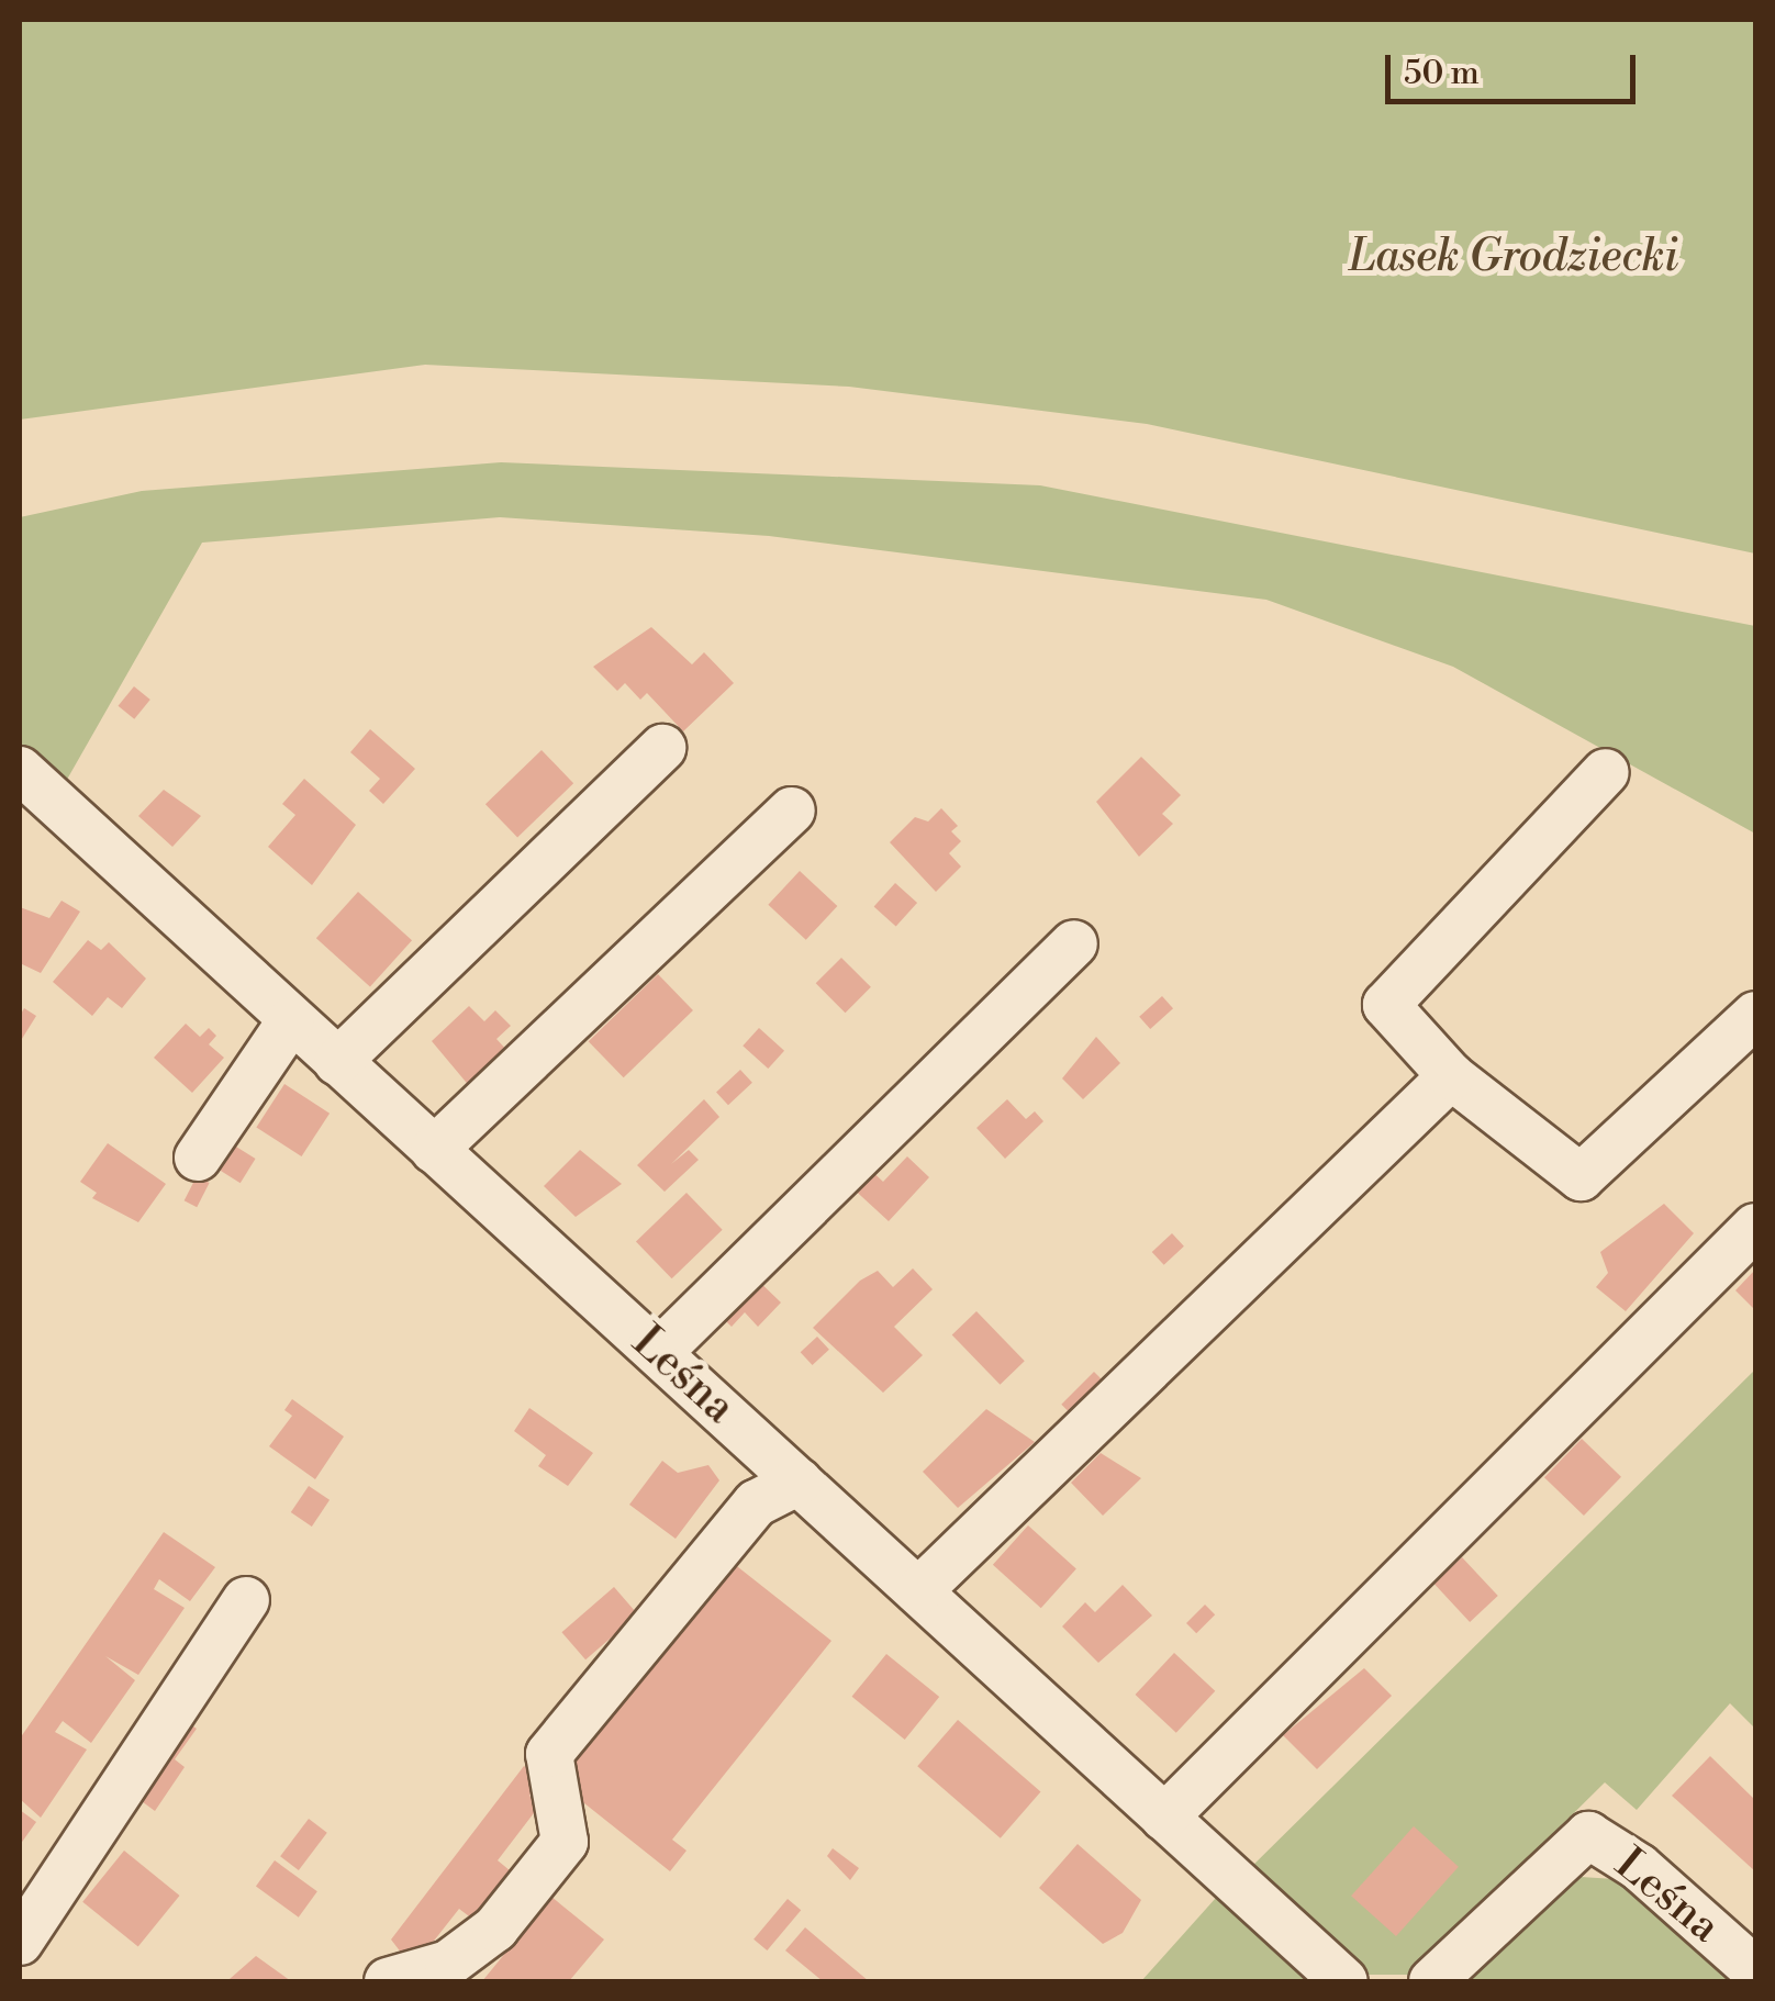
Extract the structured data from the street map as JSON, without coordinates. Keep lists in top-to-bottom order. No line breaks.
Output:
{"streets":{"street":["Leśna"]},"parks":["Lasek Grodziecki"],"scale_bar":"50 m"}
